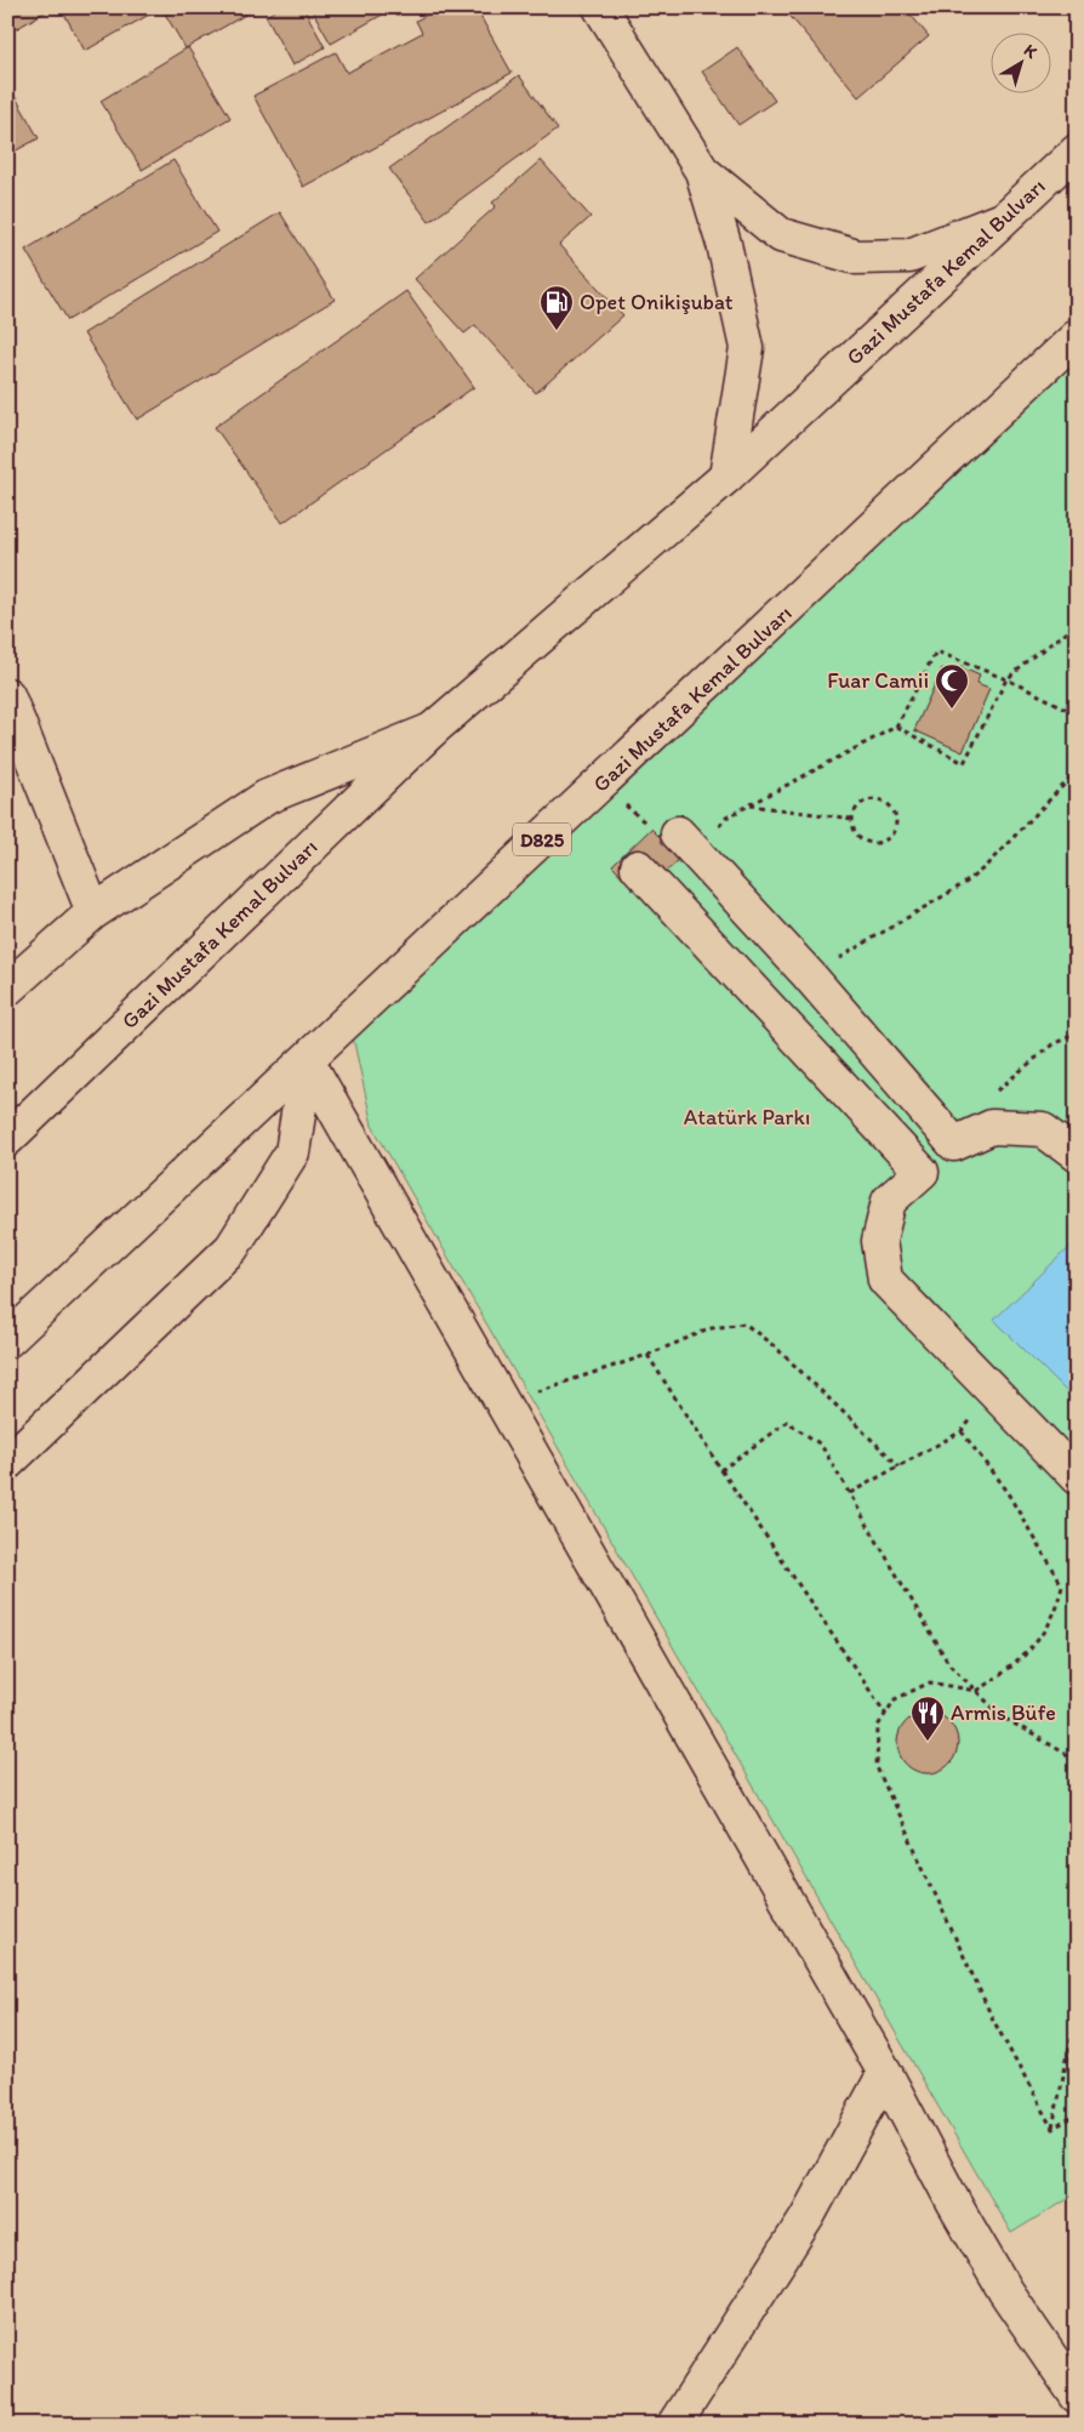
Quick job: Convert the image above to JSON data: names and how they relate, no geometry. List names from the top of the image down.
{
  "streets": {
    "main road": ["Gazi Mustafa Kemal Bulvarı", "D825"]
  },
  "parks": ["Atatürk Parkı"],
  "places": {
    "fuel station": ["Opet Onikişubat"],
    "mosque": ["Fuar Camii"],
    "restaurant": ["Armis Büfe"]
  },
  "north": "top right"
}
